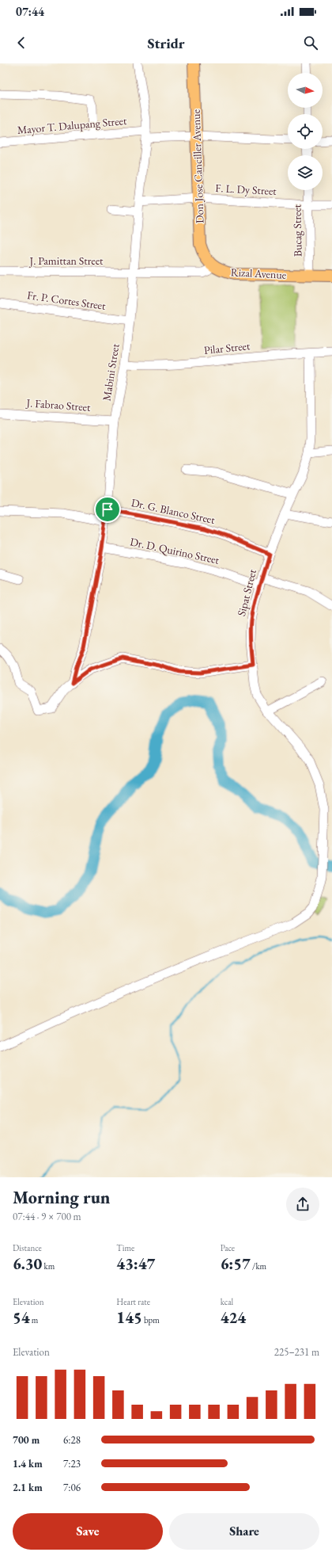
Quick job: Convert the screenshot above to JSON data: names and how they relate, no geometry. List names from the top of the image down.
{
  "streets": {
    "main road": ["Don Jose Canciller Avenue", "Rizal Avenue"],
    "street": [
      "Mayor T. Dalupang Street",
      "F. L. Dy Street",
      "Bucag Street",
      "J. Pamittan Street",
      "Fr. P. Cortes Street",
      "Pilar Street",
      "Mabini Street",
      "J. Fabrao Street",
      "Dr. G. Blanco Street",
      "Dr. D. Quirino Street",
      "Sipat Street"
    ]
  },
  "crossings": [
    ["Mayor T. Dalupang Street", "Don Jose Canciller Avenue"],
    ["Mayor T. Dalupang Street", "Mabini Street"],
    ["Don Jose Canciller Avenue", "F. L. Dy Street"],
    ["Don Jose Canciller Avenue", "Rizal Avenue"],
    ["F. L. Dy Street", "Bucag Street"],
    ["F. L. Dy Street", "Mabini Street"],
    ["Bucag Street", "Rizal Avenue"],
    ["J. Pamittan Street", "Mabini Street"],
    ["Fr. P. Cortes Street", "Mabini Street"],
    ["Pilar Street", "Mabini Street"],
    ["Pilar Street", "Sipat Street"],
    ["Mabini Street", "J. Fabrao Street"],
    ["Mabini Street", "Dr. G. Blanco Street"],
    ["Mabini Street", "Dr. D. Quirino Street"],
    ["Dr. G. Blanco Street", "Sipat Street"],
    ["Dr. D. Quirino Street", "Sipat Street"]
  ],
  "north": "right",
  "page": {
    "status": "07:44",
    "header": "Stridr",
    "heading": ["Morning run", "07:44 · 9 × 700 m"],
    "stats": [
      ["Distance", "6.30 km"],
      ["Time", "43:47"],
      ["Pace", "6:57 /km"],
      ["Elevation", "54 m"],
      ["Heart rate", "145 bpm"],
      ["kcal", "424"]
    ],
    "chart": ["Elevation", "225–231 m"],
    "list": [
      {
        "name": "700 m",
        "note": "6:28"
      },
      {
        "name": "1.4 km",
        "note": "7:23"
      },
      {
        "name": "2.1 km",
        "note": "7:06"
      }
    ],
    "buttons": ["Save", "Share"]
  }
}
